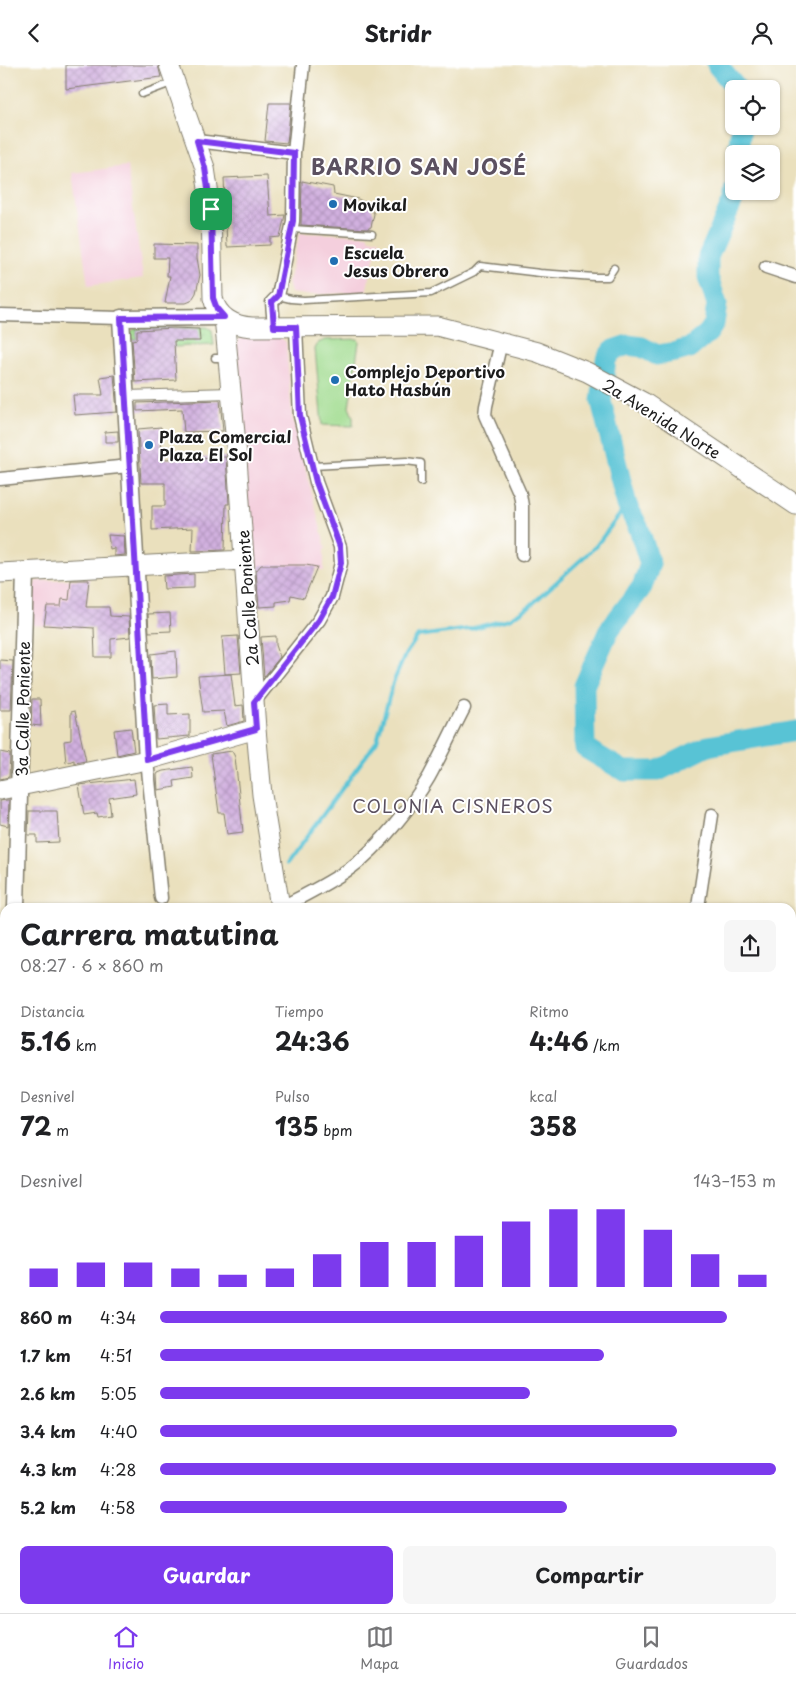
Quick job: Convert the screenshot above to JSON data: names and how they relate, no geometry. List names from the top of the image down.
{
  "streets": {
    "main road": ["2a Avenida Norte", "2a Calle Poniente"],
    "street": ["3a Calle Poniente"]
  },
  "crossings": [
    ["2a Avenida Norte", "2a Calle Poniente"]
  ],
  "districts": ["BARRIO SAN JOSÉ", "COLONIA CISNEROS"],
  "places": [
    "Movikal",
    "Escuela Jesus Obrero",
    "Complejo Deportivo Hato Hasbún",
    "Plaza Comercial Plaza El Sol"
  ],
  "page": {
    "header": "Stridr",
    "heading": ["Carrera matutina", "08:27 · 6 × 860 m"],
    "stats": [
      ["Distancia", "5.16 km"],
      ["Tiempo", "24:36"],
      ["Ritmo", "4:46 /km"],
      ["Desnivel", "72 m"],
      ["Pulso", "135 bpm"],
      ["kcal", "358"]
    ],
    "chart": ["Desnivel", "143–153 m"],
    "list": [
      {
        "name": "860 m",
        "note": "4:34"
      },
      {
        "name": "1.7 km",
        "note": "4:51"
      },
      {
        "name": "2.6 km",
        "note": "5:05"
      },
      {
        "name": "3.4 km",
        "note": "4:40"
      },
      {
        "name": "4.3 km",
        "note": "4:28"
      },
      {
        "name": "5.2 km",
        "note": "4:58"
      }
    ],
    "buttons": ["Guardar", "Compartir"],
    "tabs": ["Inicio", "Mapa", "Guardados"]
  }
}
